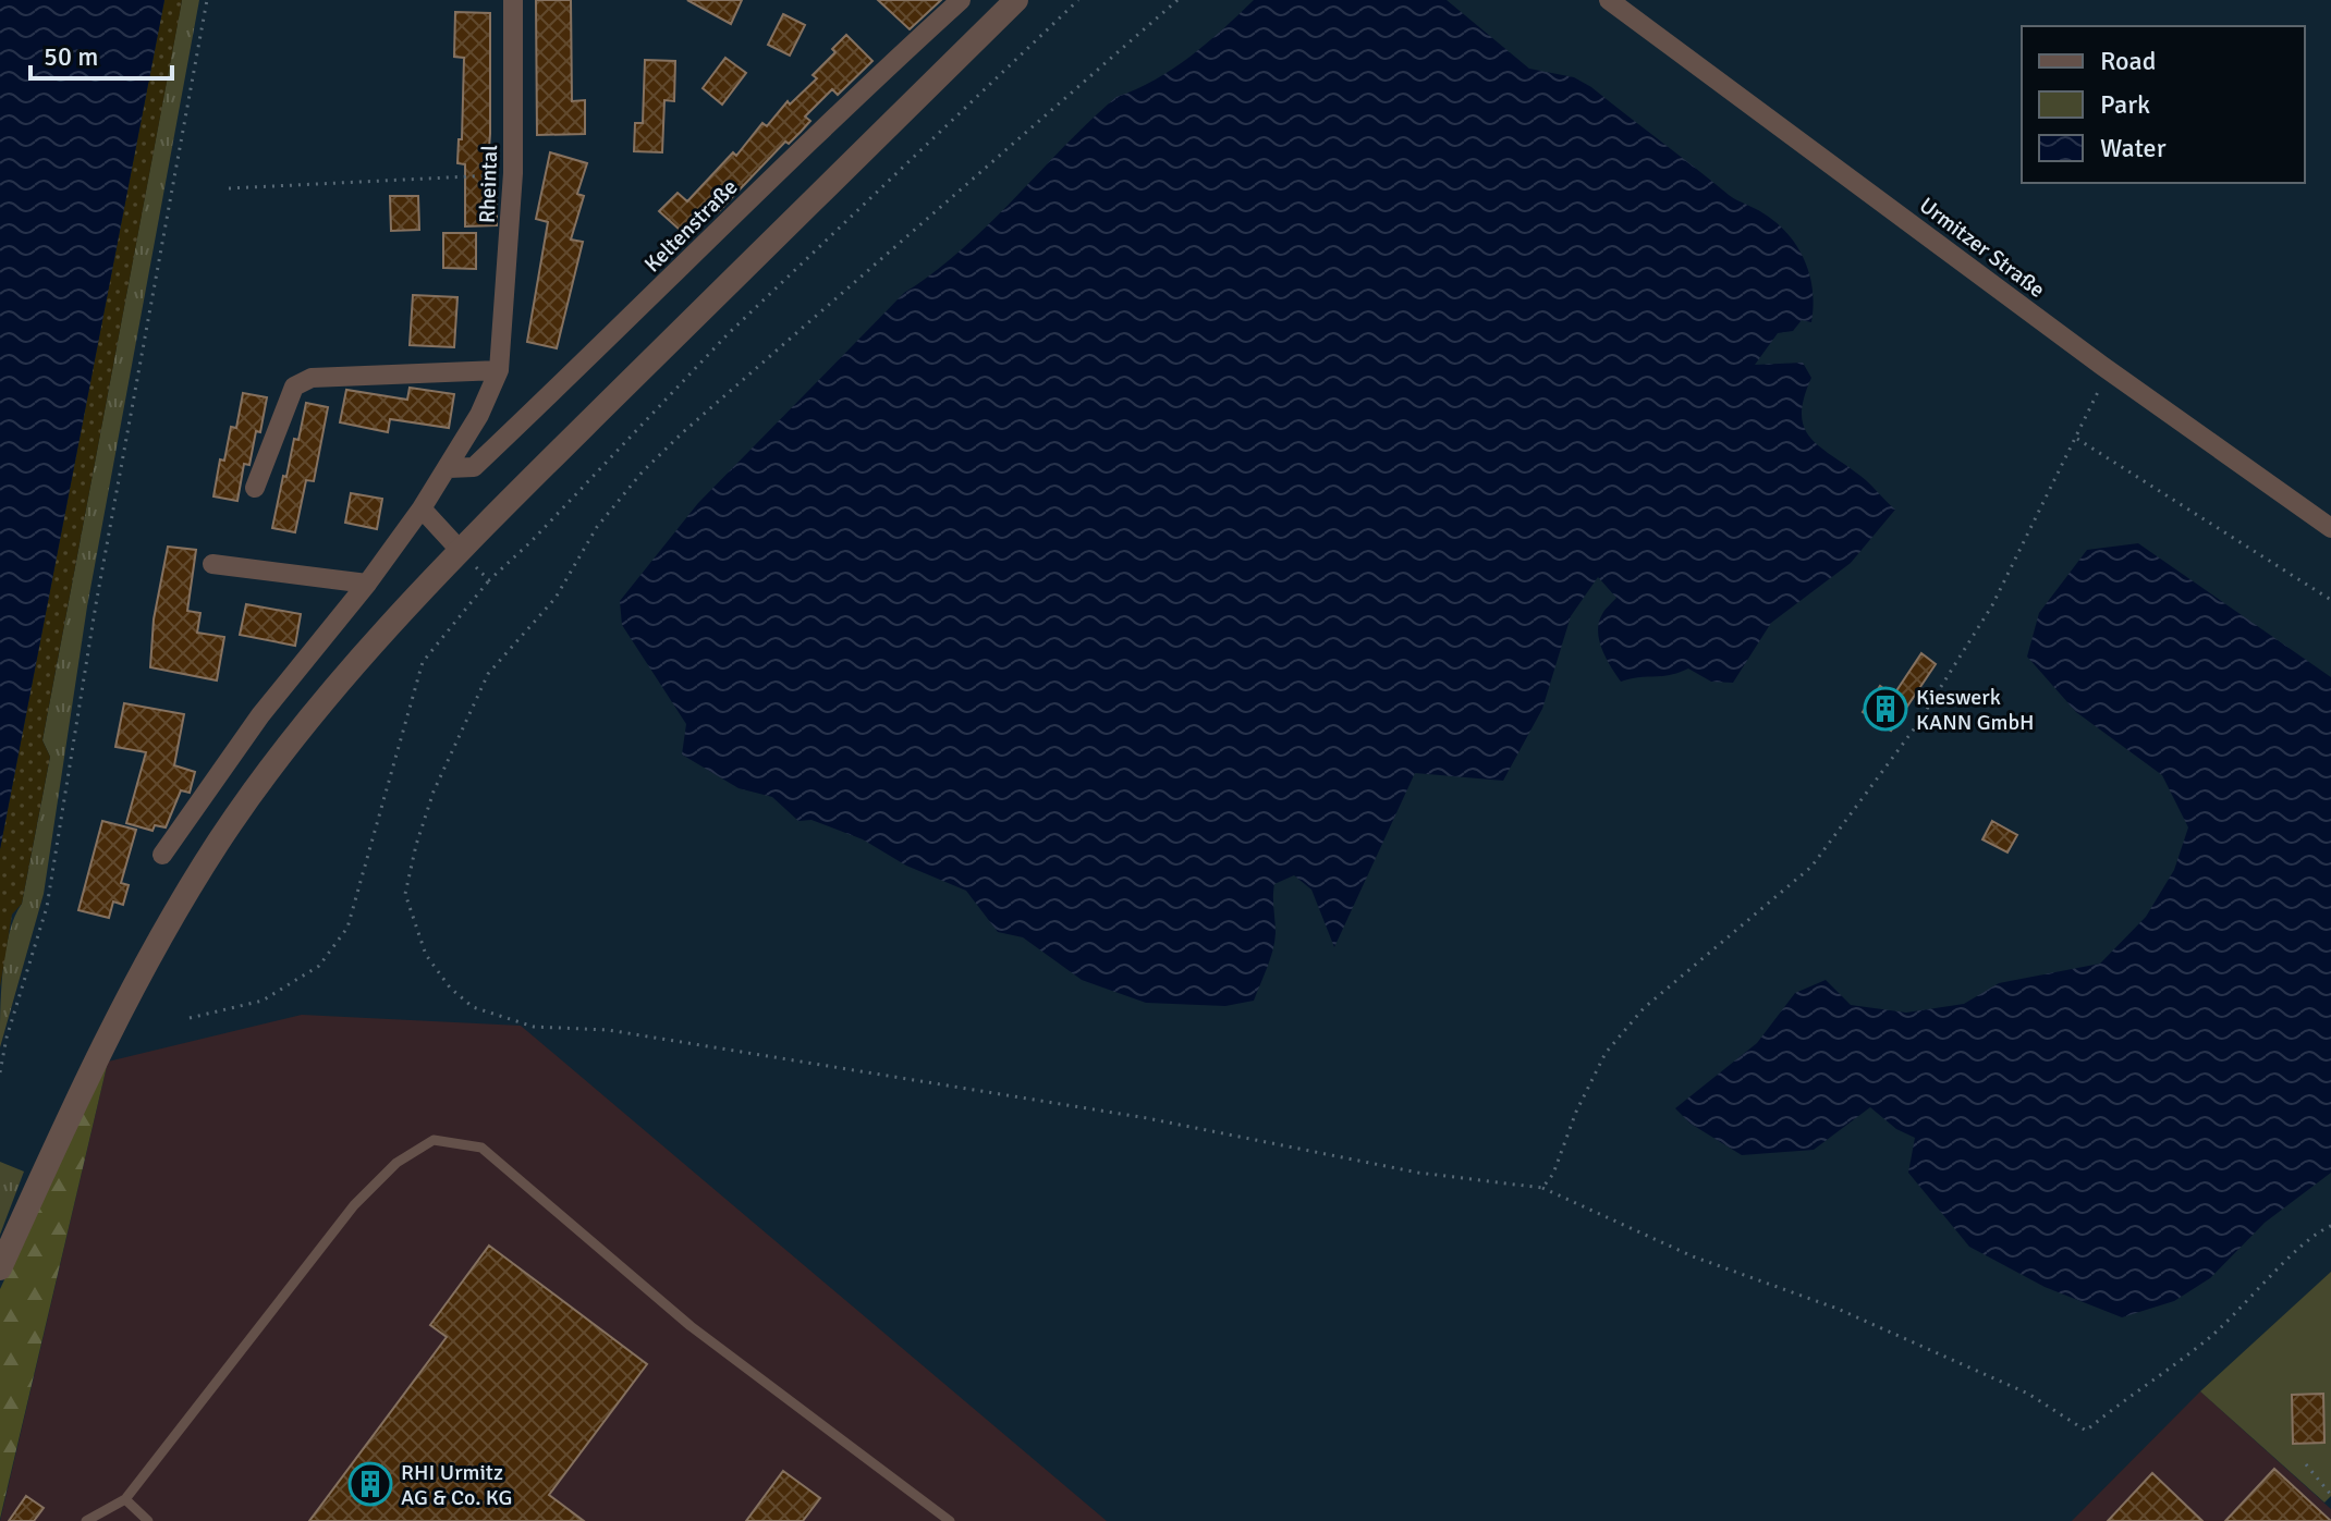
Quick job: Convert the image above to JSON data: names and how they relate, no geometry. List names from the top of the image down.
{
  "streets": {
    "street": ["Rheintal", "Keltenstraße", "Urmitzer Straße"]
  },
  "crossings": [
    ["Rheintal", "Keltenstraße"]
  ],
  "places": {
    "building": ["Kieswerk KANN GmbH", "RHI Urmitz AG & Co. KG"]
  },
  "legend": ["Road", "Park", "Water"],
  "scale_bar": "50 m"
}
